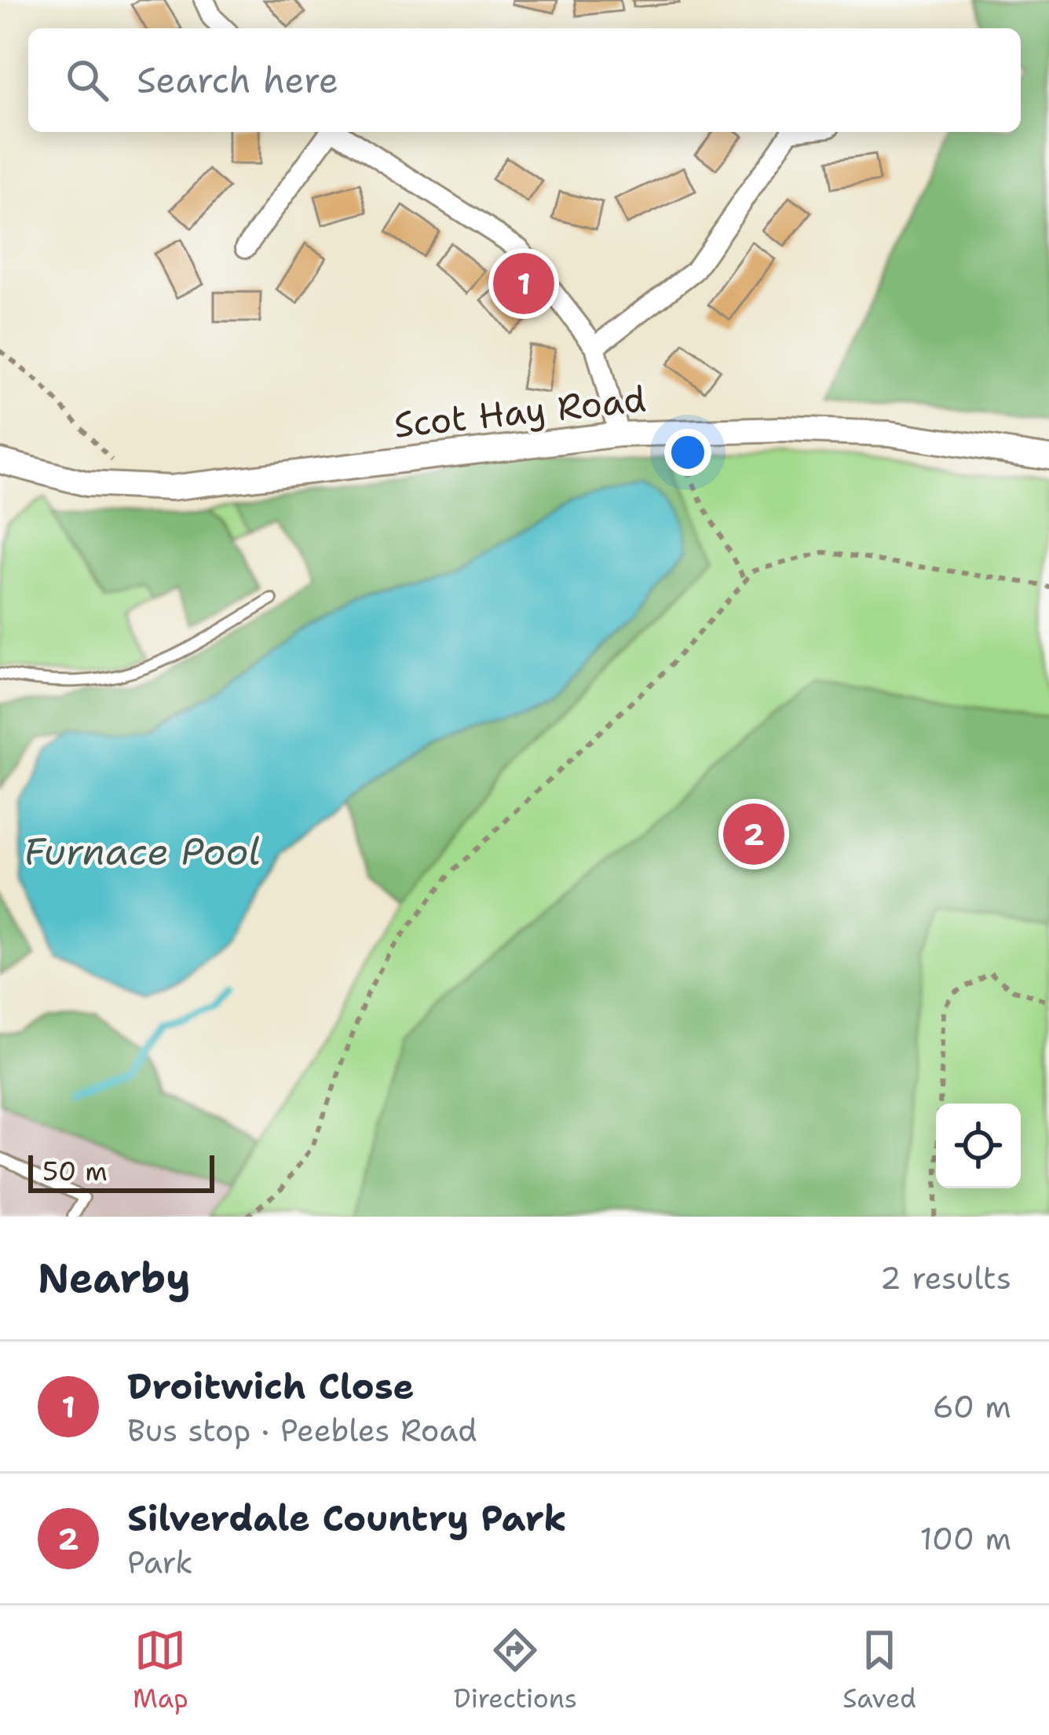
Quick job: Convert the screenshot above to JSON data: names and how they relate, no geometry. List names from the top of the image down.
{
  "streets": {
    "street": ["Scot Hay Road"]
  },
  "water": ["Furnace Pool"],
  "scale_bar": "50 m",
  "page": {
    "search": "Search here",
    "pins": ["1", "2"],
    "scale": "50 m",
    "heading": ["Nearby", "2 results"],
    "list": [
      {
        "mark": "1",
        "name": "Droitwich Close",
        "note": "Bus stop · Peebles Road",
        "value": "60 m"
      },
      {
        "mark": "2",
        "name": "Silverdale Country Park",
        "note": "Park",
        "value": "100 m"
      }
    ],
    "nav": ["Map", "Directions", "Saved"]
  }
}
